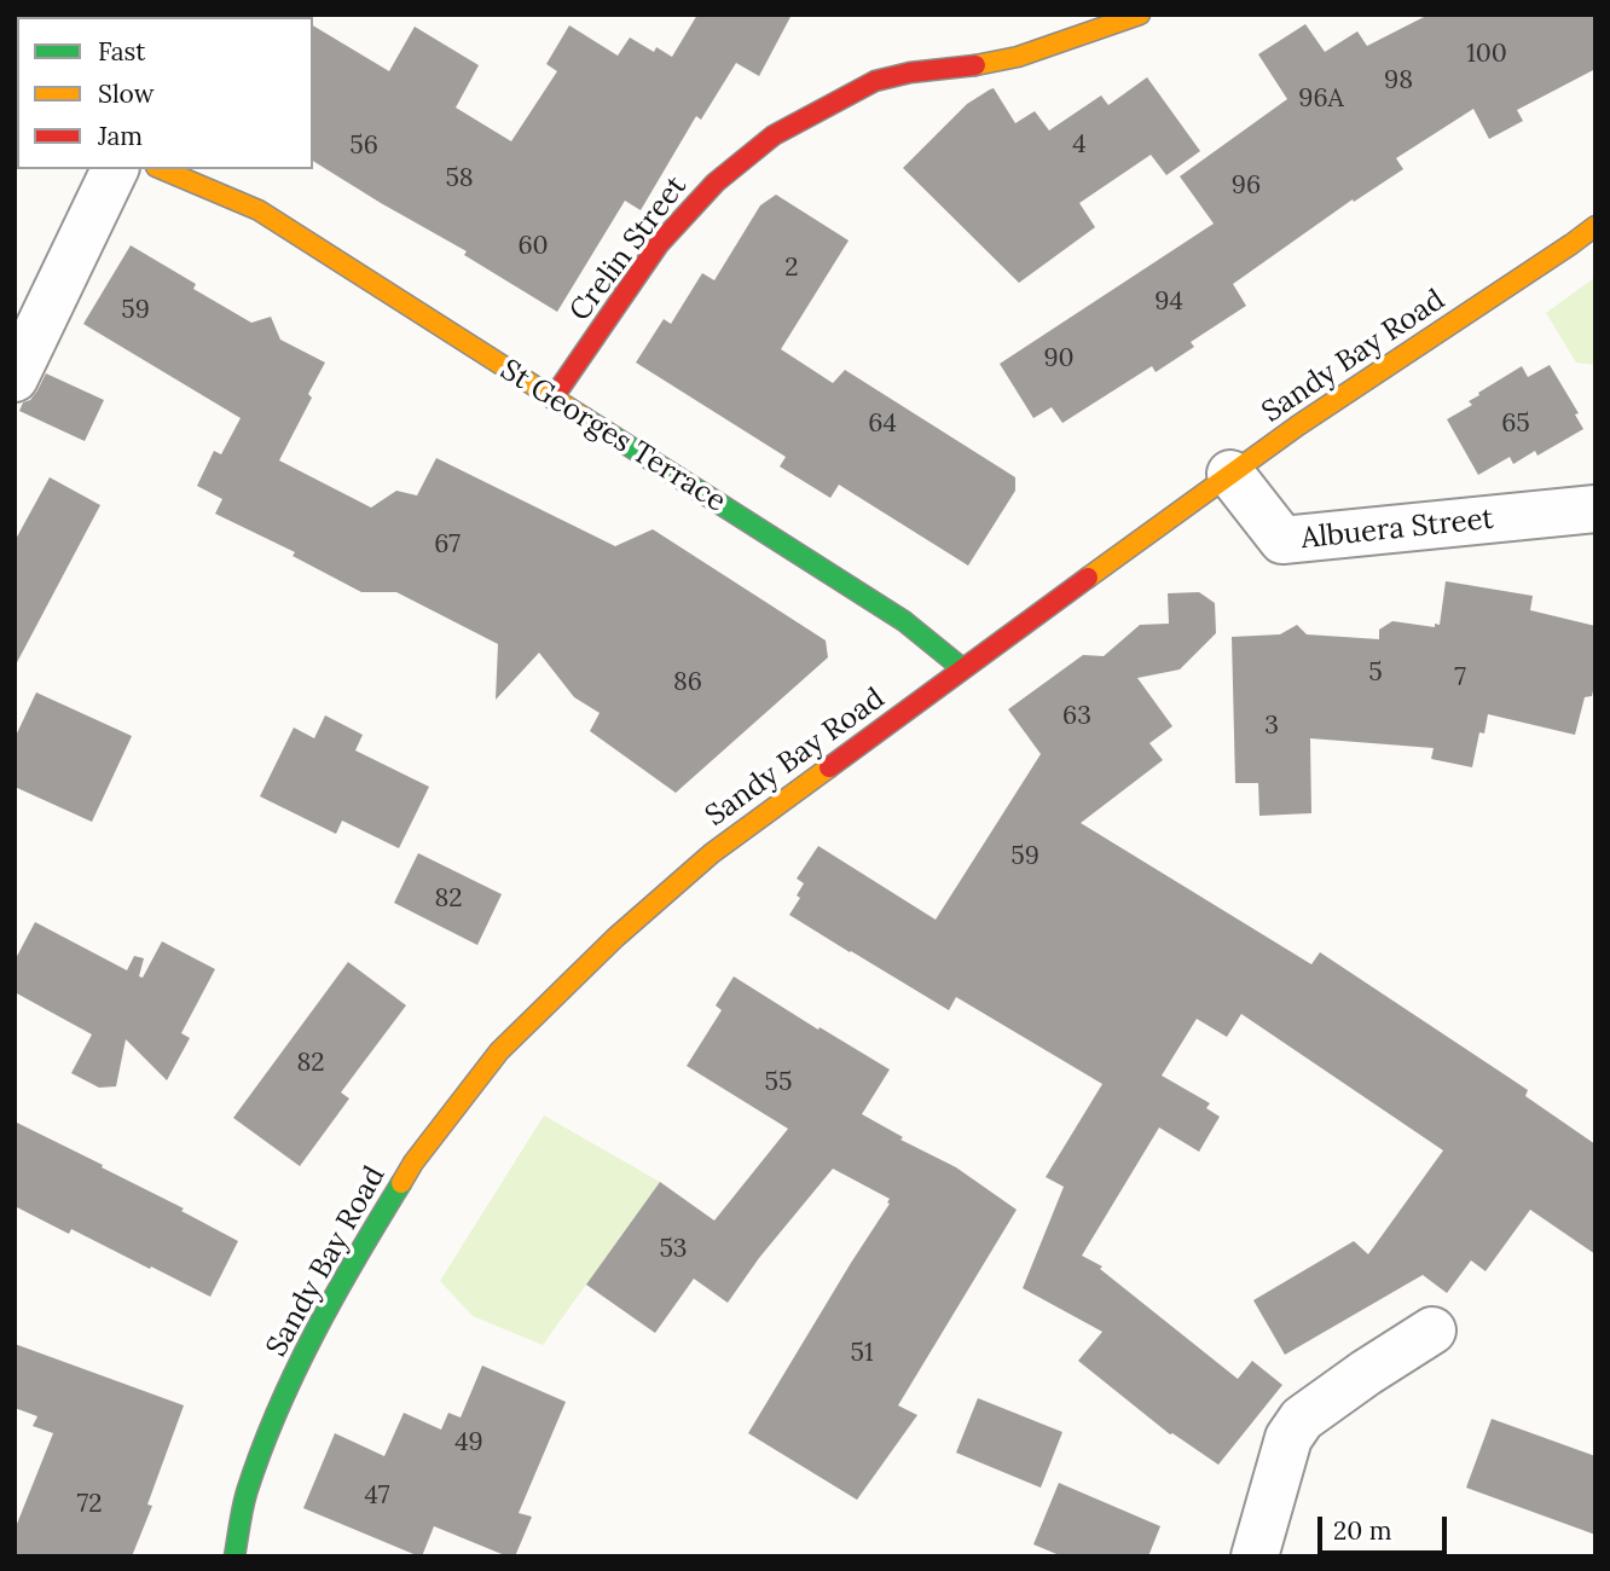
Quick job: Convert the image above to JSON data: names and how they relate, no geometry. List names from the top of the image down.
{
  "streets": {
    "main road": ["Crelin Street", "Sandy Bay Road", "St Georges Terrace"],
    "street": ["Albuera Street"]
  },
  "crossings": [
    ["Crelin Street", "St Georges Terrace"],
    ["Sandy Bay Road", "St Georges Terrace"],
    ["Sandy Bay Road", "Albuera Street"]
  ],
  "house_numbers": [
    "100",
    "98",
    "96A",
    "4",
    "56",
    "58",
    "96",
    "60",
    "2",
    "94",
    "59",
    "90",
    "64",
    "65",
    "67",
    "5",
    "7",
    "86",
    "63",
    "3",
    "59",
    "82",
    "82",
    "55",
    "53",
    "51",
    "49",
    "47",
    "72"
  ],
  "legend": ["Fast", "Slow", "Jam"],
  "scale_bar": "20 m"
}
